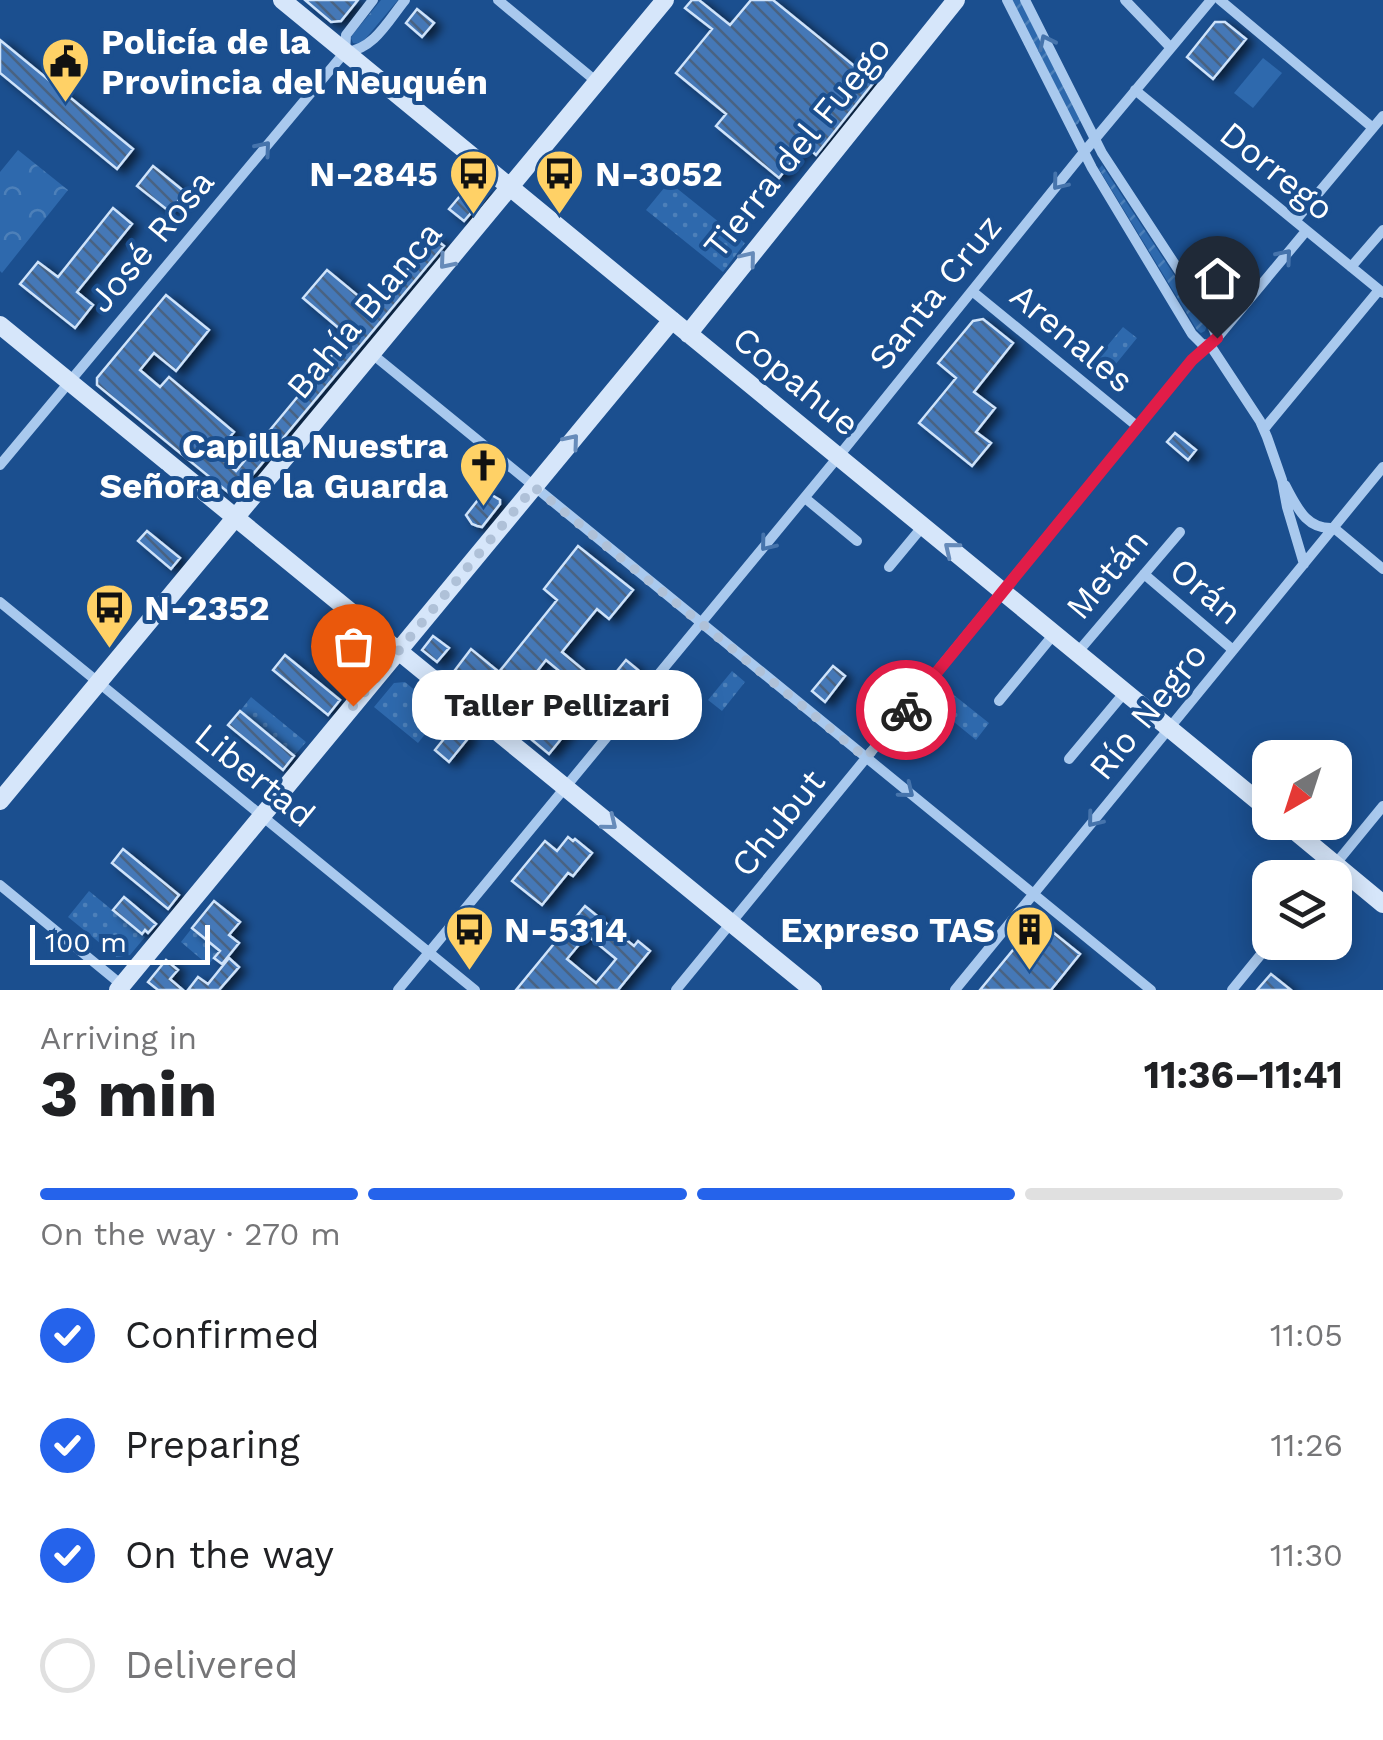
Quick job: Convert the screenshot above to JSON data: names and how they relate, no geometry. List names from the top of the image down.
{
  "streets": {
    "street": [
      "Tierra del Fuego",
      "Dorrego",
      "José Rosa",
      "Santa Cruz",
      "Bahía Blanca",
      "Arenales",
      "Copahue",
      "Metán",
      "Orán",
      "Río Negro",
      "Libertad",
      "Chubut"
    ]
  },
  "crossings": [
    ["Tierra del Fuego", "Copahue"],
    ["Dorrego", "Santa Cruz"],
    ["Dorrego", "Chubut"],
    ["José Rosa", "Copahue"],
    ["Santa Cruz", "Arenales"],
    ["Santa Cruz", "Copahue"],
    ["Santa Cruz", "Libertad"],
    ["Bahía Blanca", "Copahue"],
    ["Bahía Blanca", "Libertad"],
    ["Arenales", "Chubut"],
    ["Copahue", "Metán"],
    ["Copahue", "Río Negro"],
    ["Copahue", "Chubut"],
    ["Metán", "Orán"],
    ["Orán", "Río Negro"]
  ],
  "one_way": ["Tierra del Fuego", "José Rosa"],
  "places": {
    "public building": ["Policía de la Provincia del Neuquén"],
    "bus stop": [
      "N-2845",
      "N-3052",
      "N-2352",
      "N-5314"
    ],
    "church": ["Capilla Nuestra Señora de la Guarda"],
    "other": ["Taller Pellizari"],
    "building": ["Expreso TAS"]
  },
  "scale_bar": "100 m",
  "north": "bottom left",
  "page": {
    "bubble": "Taller Pellizari",
    "scale": "100 m",
    "heading": ["3 min", "Arriving in", "11:36–11:41"],
    "bar": "On the way · 270 m",
    "list": [
      ["Confirmed", "11:05"],
      ["Preparing", "11:26"],
      ["On the way", "11:30"],
      "Delivered"
    ]
  }
}
